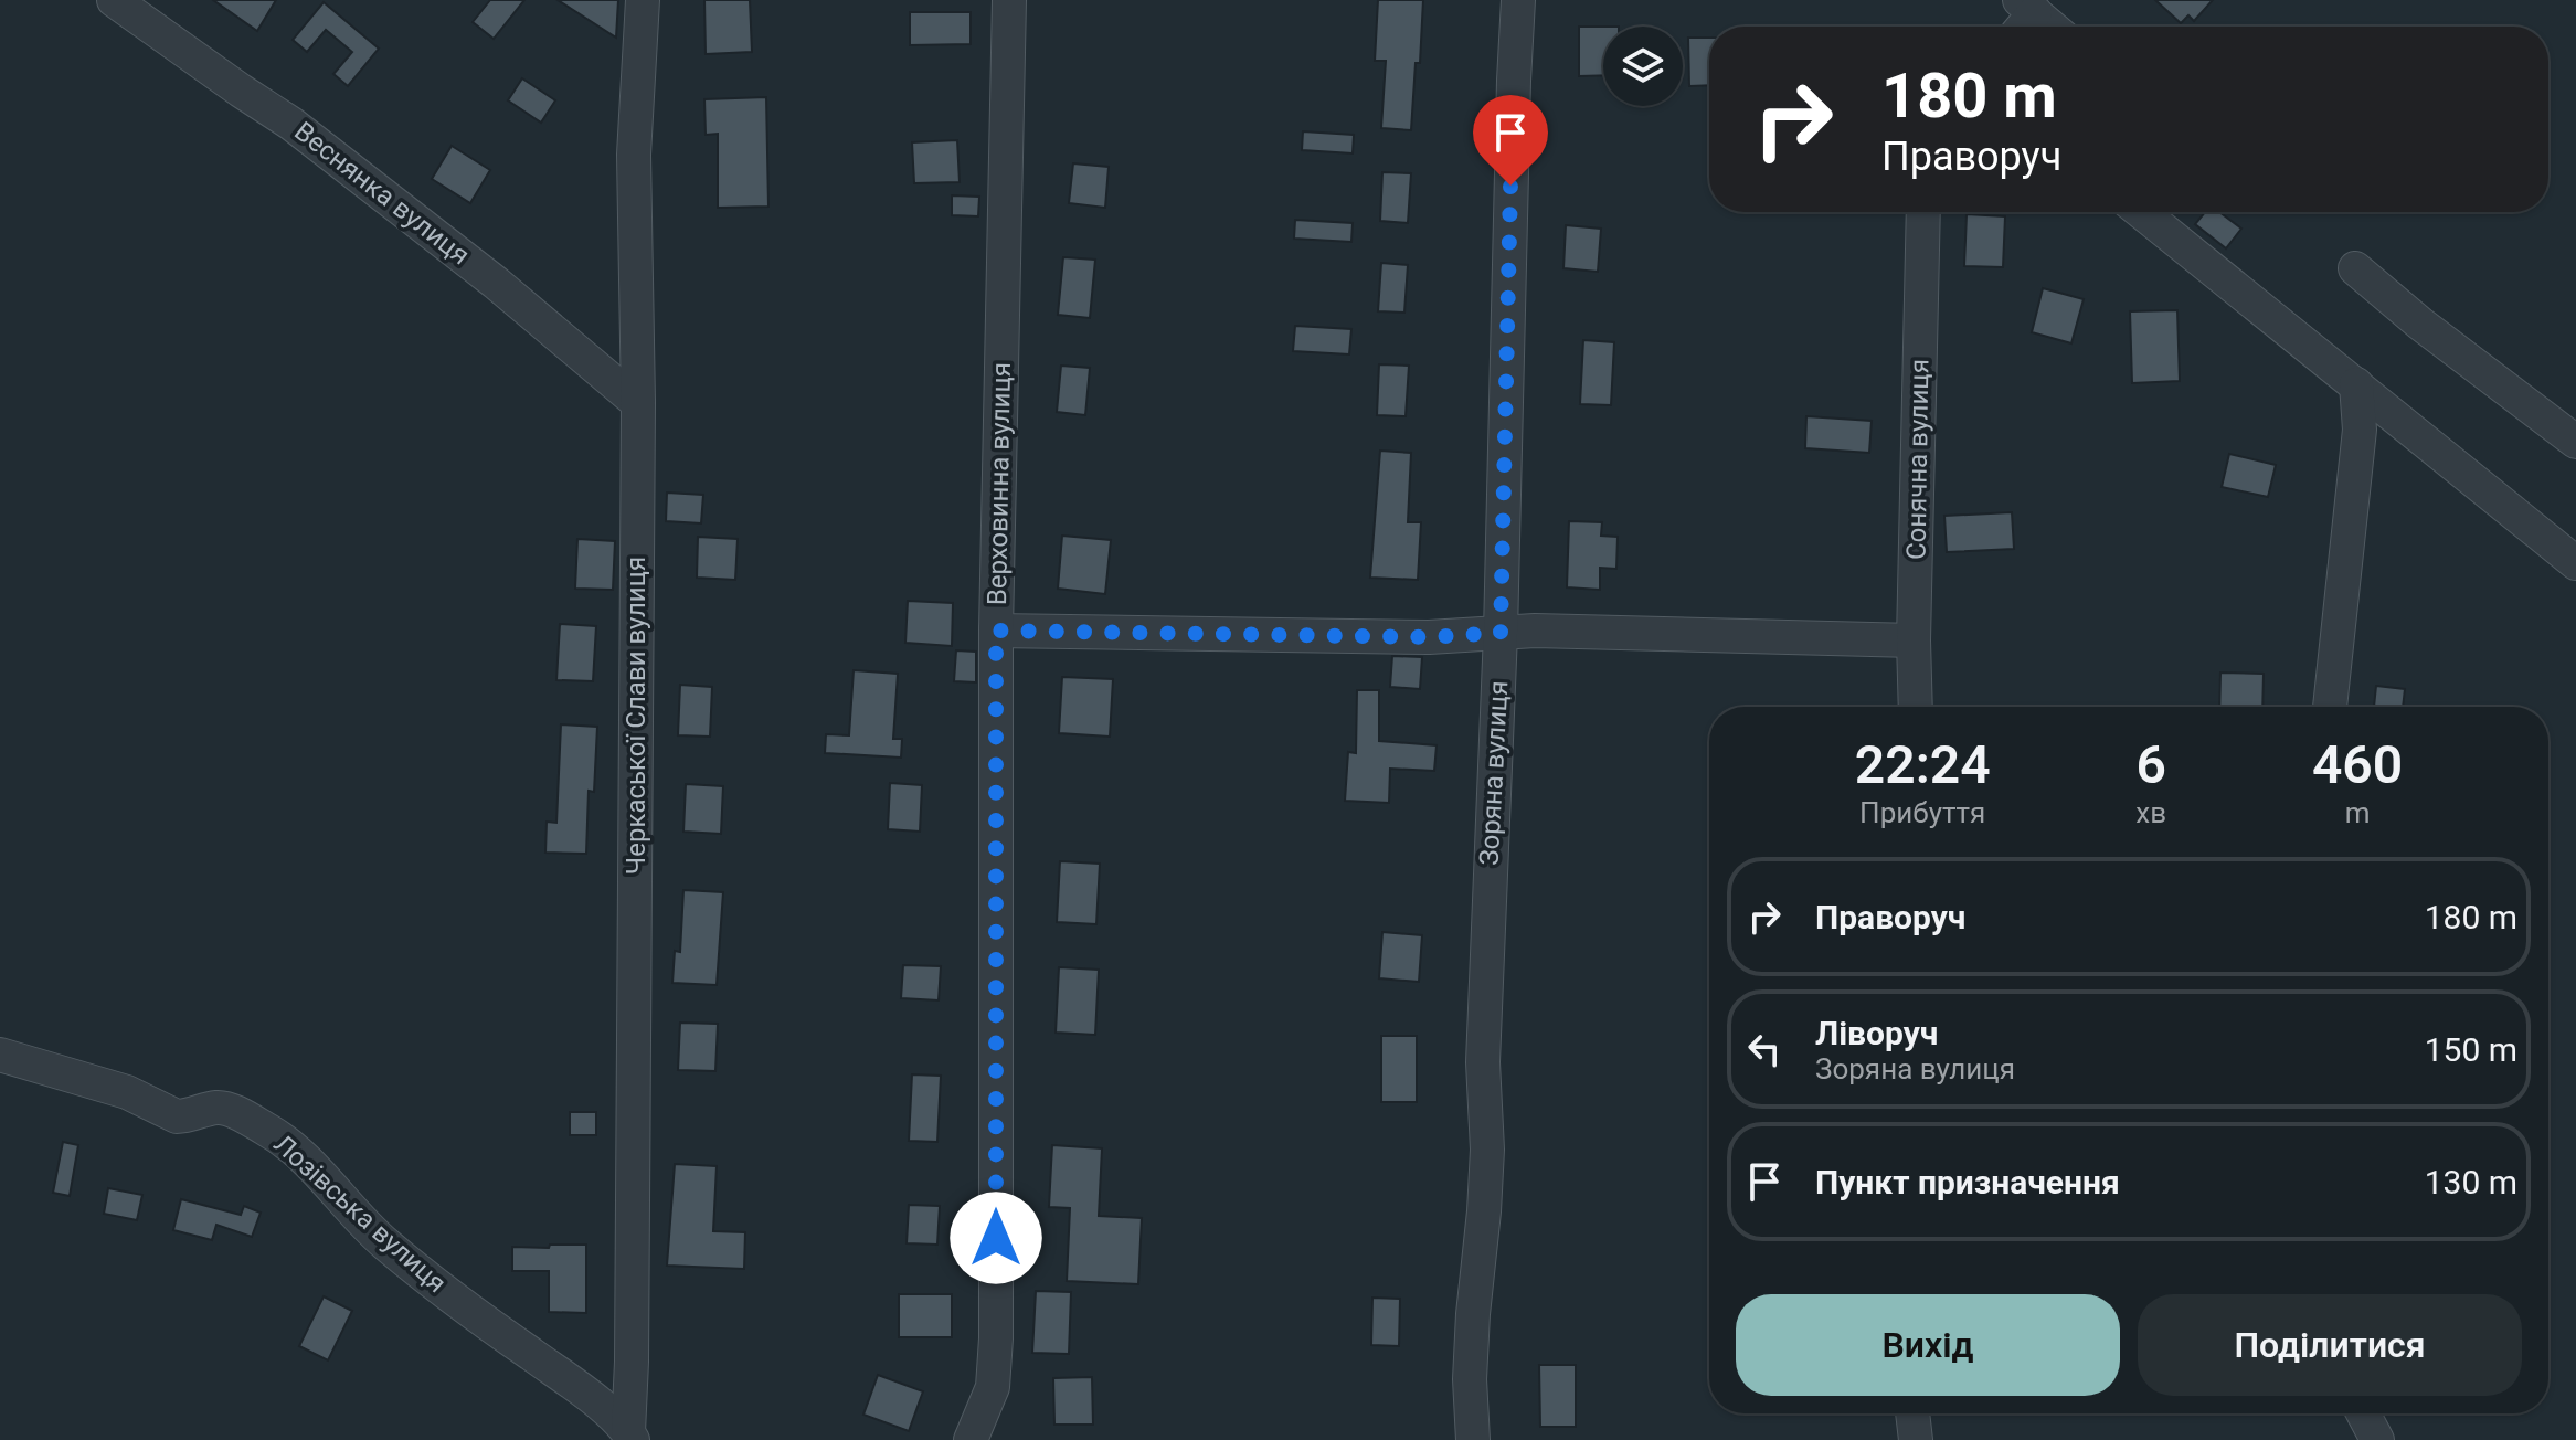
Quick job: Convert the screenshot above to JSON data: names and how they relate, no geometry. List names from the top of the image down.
{
  "streets": {
    "street": [
      "Веснянка вулиця",
      "Сонячна вулиця",
      "Верховинна вулиця",
      "Черкаської Слави вулиця",
      "Зоряна вулиця",
      "Лозівська вулиця"
    ]
  },
  "crossings": [
    ["Веснянка вулиця", "Черкаської Слави вулиця"],
    ["Черкаської Слави вулиця", "Лозівська вулиця"]
  ],
  "page": {
    "turn": ["180 m", "Праворуч"],
    "eta": [
      "22:24",
      "Прибуття",
      "6",
      "хв",
      "460",
      "m"
    ],
    "list": [
      {
        "name": "Праворуч",
        "value": "180 m"
      },
      {
        "name": "Ліворуч",
        "note": "Зоряна вулиця",
        "value": "150 m"
      },
      {
        "name": "Пункт призначення",
        "value": "130 m"
      }
    ],
    "buttons": ["Вихід", "Поділитися"]
  }
}
